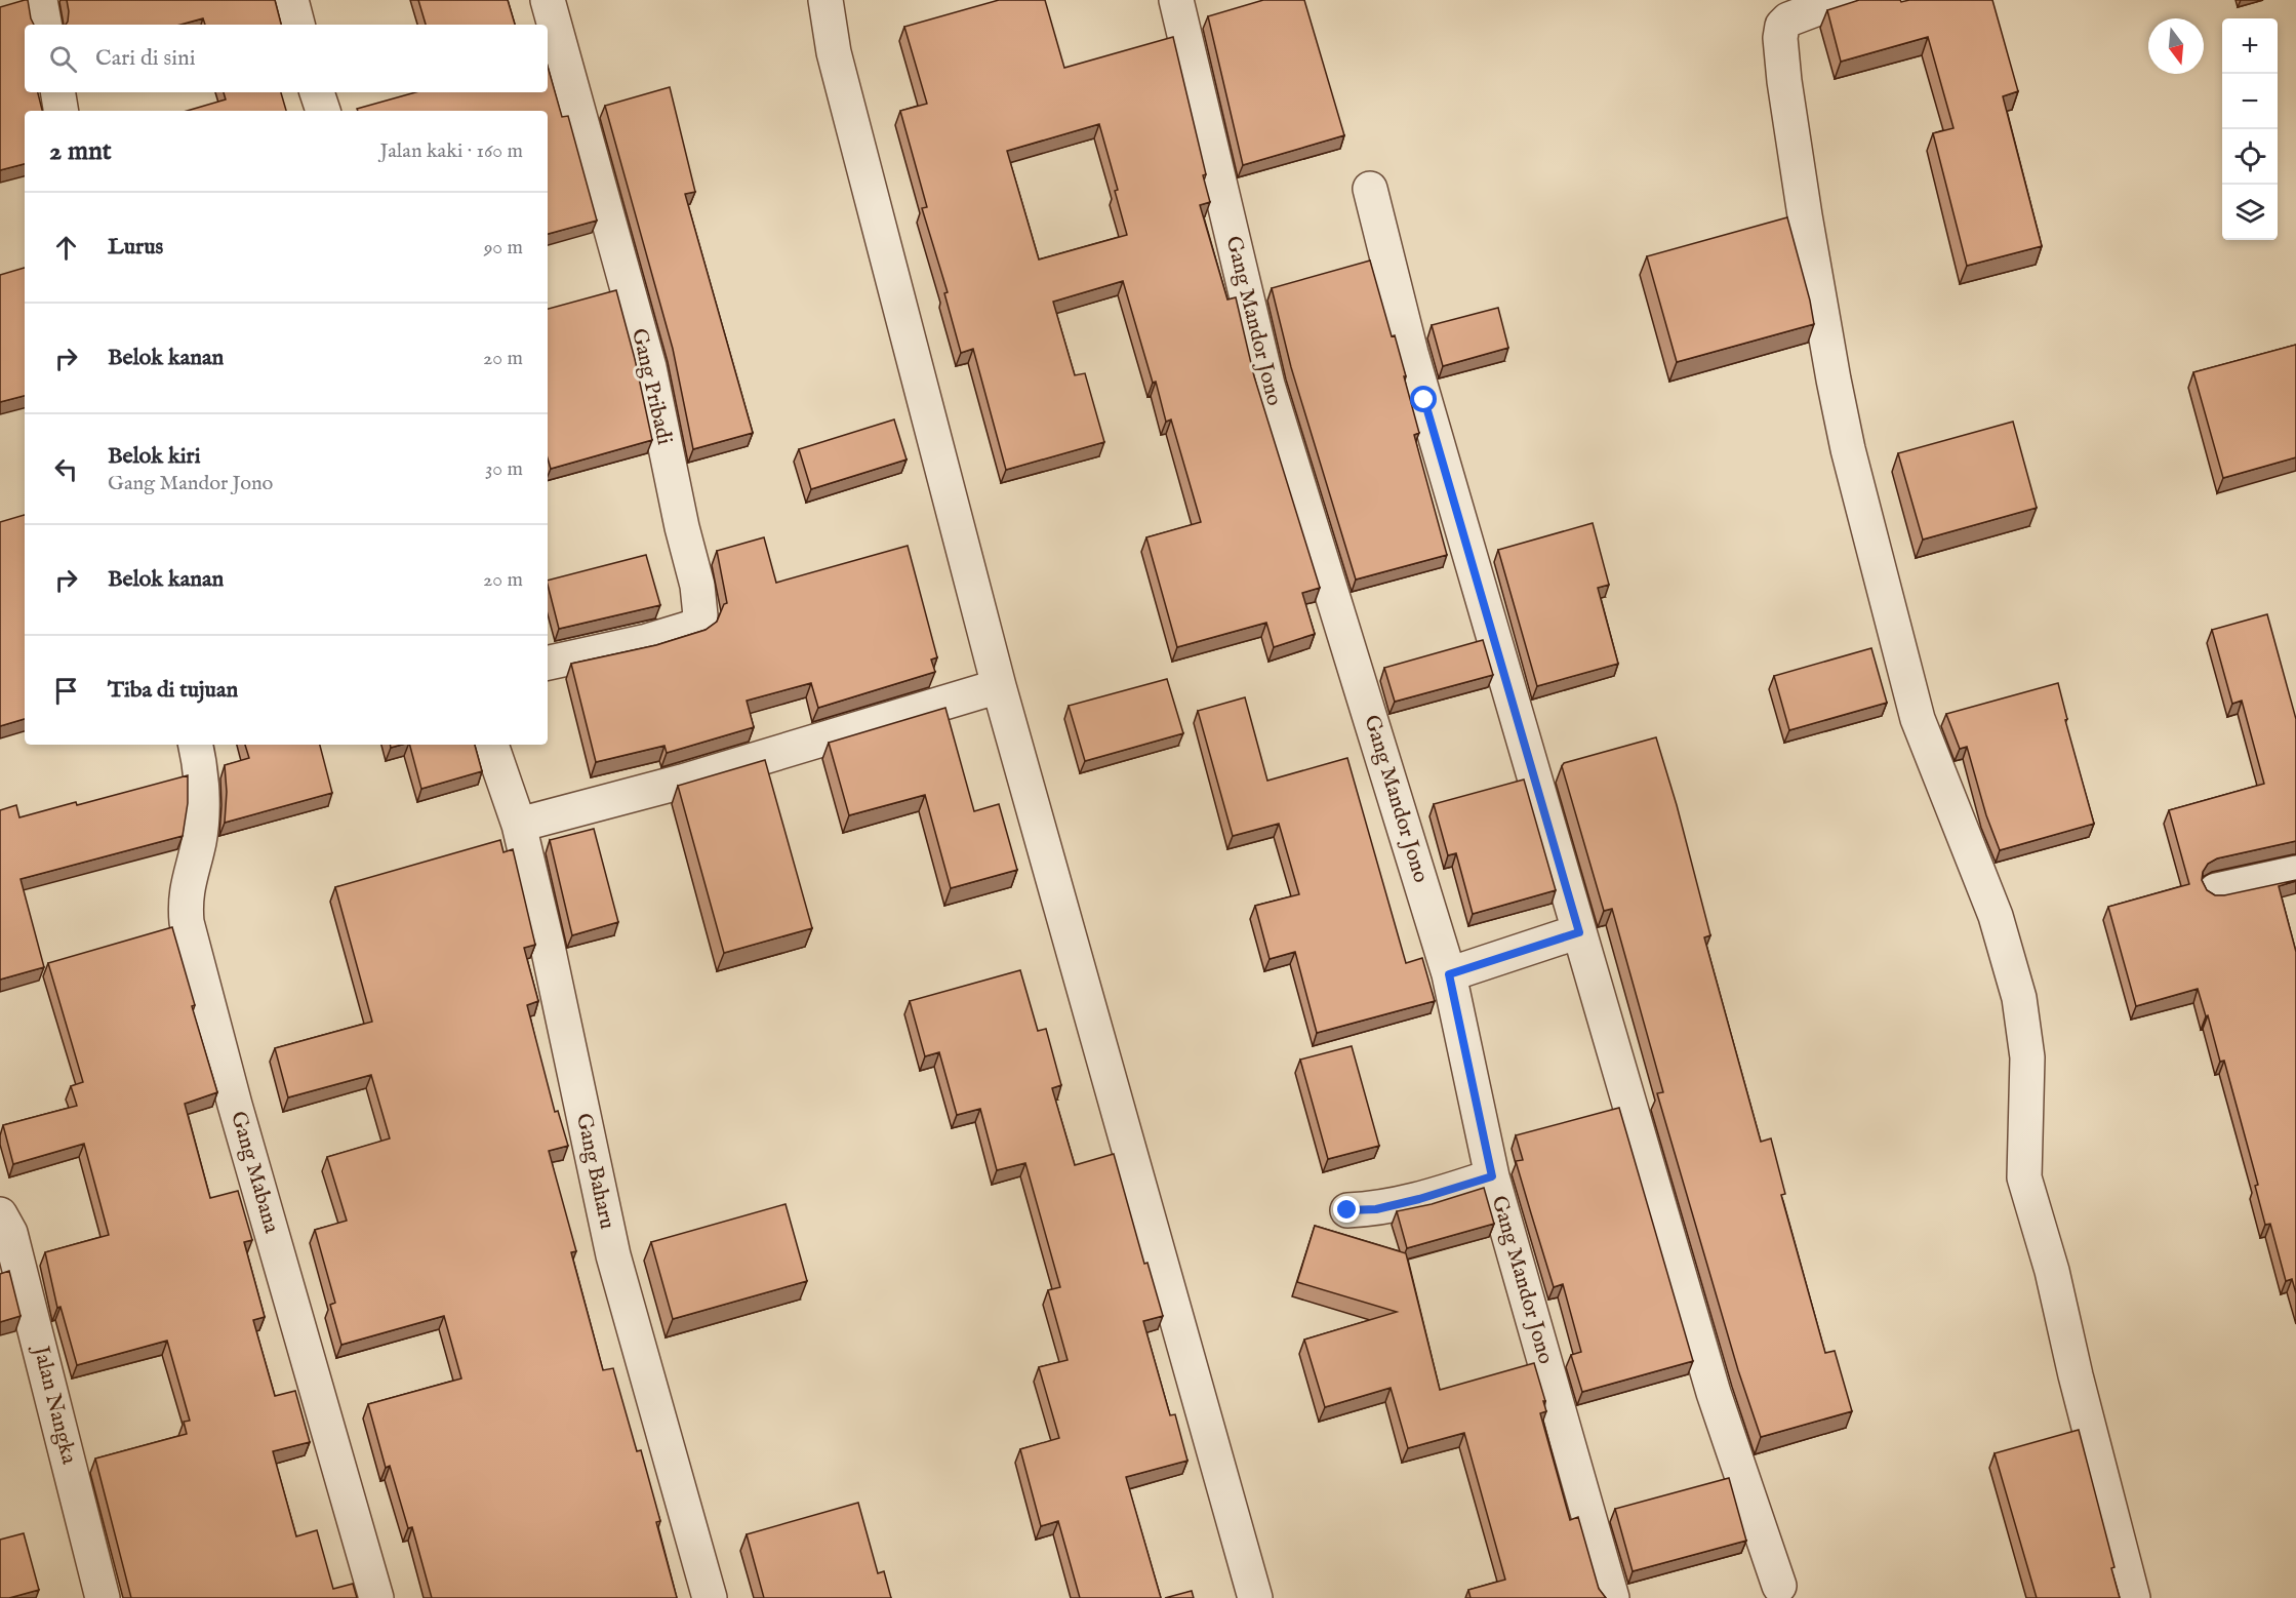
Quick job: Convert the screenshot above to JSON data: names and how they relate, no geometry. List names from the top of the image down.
{
  "streets": {
    "street": [
      "Gang Mandor Jono",
      "Gang Pribadi",
      "Gang Baharu",
      "Gang Mabana",
      "Jalan Nangka"
    ]
  },
  "north": "bottom",
  "page": {
    "map_buttons": ["+", "−"],
    "search": "Cari di sini",
    "heading": ["2 mnt", "Jalan kaki · 160 m"],
    "list": [
      ["Lurus", "90 m"],
      ["Belok kanan", "20 m"],
      ["Belok kiri", "Gang Mandor Jono", "30 m"],
      ["Belok kanan", "20 m"],
      "Tiba di tujuan"
    ]
  }
}
